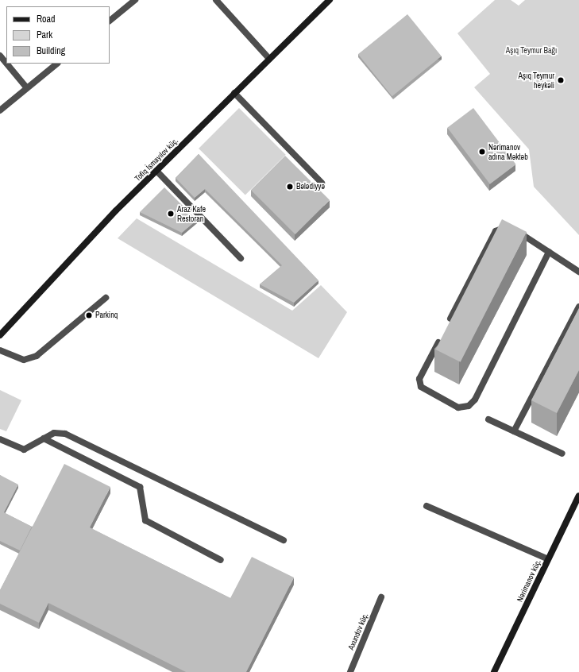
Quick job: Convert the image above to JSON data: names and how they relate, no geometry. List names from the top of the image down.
{
  "streets": {
    "street": ["Tofiq İsmayılov küç.", "Nərimanov küç.", "Axundov küç."]
  },
  "parks": ["Aşıq Teymur Bağı"],
  "places": [
    "Aşıq Teymur heykəli",
    "Nərimanov adına Məktəb",
    "Bələdiyyə",
    "Araz Kafe Restoran",
    "Parkinq"
  ],
  "legend": ["Road", "Park", "Building"]
}
